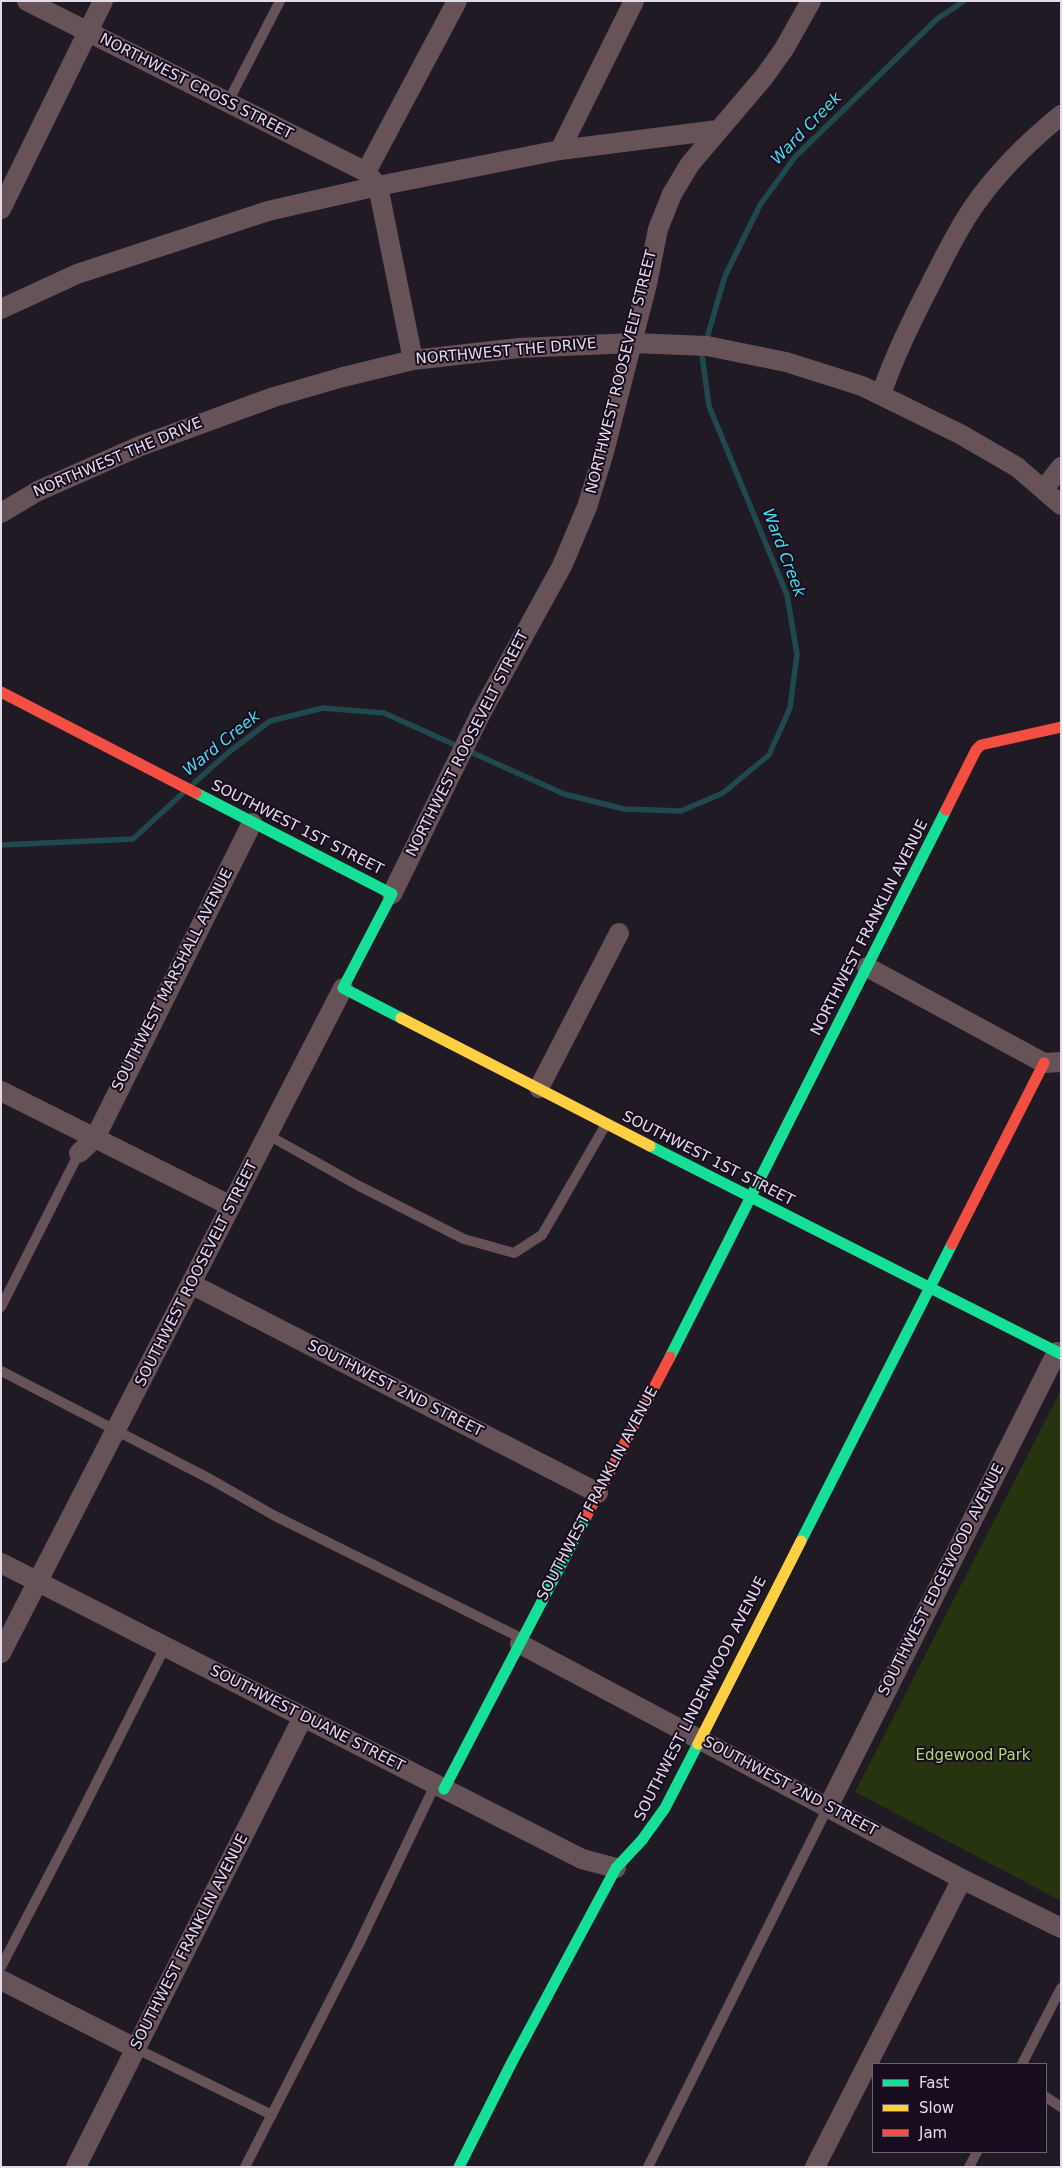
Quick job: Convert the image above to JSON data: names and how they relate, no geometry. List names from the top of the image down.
{
  "streets": {
    "street": [
      "NORTHWEST CROSS STREET",
      "NORTHWEST THE DRIVE",
      "NORTHWEST ROOSEVELT STREET",
      "SOUTHWEST 1ST STREET",
      "NORTHWEST FRANKLIN AVENUE",
      "SOUTHWEST MARSHALL AVENUE",
      "SOUTHWEST ROOSEVELT STREET",
      "SOUTHWEST 2ND STREET",
      "SOUTHWEST FRANKLIN AVENUE",
      "SOUTHWEST EDGEWOOD AVENUE",
      "SOUTHWEST LINDENWOOD AVENUE",
      "SOUTHWEST DUANE STREET"
    ]
  },
  "crossings": [
    ["NORTHWEST THE DRIVE", "NORTHWEST ROOSEVELT STREET"],
    ["NORTHWEST ROOSEVELT STREET", "SOUTHWEST 1ST STREET"],
    ["NORTHWEST ROOSEVELT STREET", "SOUTHWEST ROOSEVELT STREET"],
    ["SOUTHWEST 1ST STREET", "NORTHWEST FRANKLIN AVENUE"],
    ["SOUTHWEST 1ST STREET", "SOUTHWEST MARSHALL AVENUE"],
    ["SOUTHWEST 1ST STREET", "SOUTHWEST ROOSEVELT STREET"],
    ["SOUTHWEST 1ST STREET", "SOUTHWEST FRANKLIN AVENUE"],
    ["SOUTHWEST 1ST STREET", "SOUTHWEST EDGEWOOD AVENUE"],
    ["SOUTHWEST 1ST STREET", "SOUTHWEST LINDENWOOD AVENUE"],
    ["NORTHWEST FRANKLIN AVENUE", "SOUTHWEST FRANKLIN AVENUE"],
    ["SOUTHWEST ROOSEVELT STREET", "SOUTHWEST 2ND STREET"],
    ["SOUTHWEST ROOSEVELT STREET", "SOUTHWEST DUANE STREET"],
    ["SOUTHWEST 2ND STREET", "SOUTHWEST FRANKLIN AVENUE"],
    ["SOUTHWEST 2ND STREET", "SOUTHWEST EDGEWOOD AVENUE"],
    ["SOUTHWEST 2ND STREET", "SOUTHWEST LINDENWOOD AVENUE"],
    ["SOUTHWEST FRANKLIN AVENUE", "SOUTHWEST DUANE STREET"],
    ["SOUTHWEST LINDENWOOD AVENUE", "SOUTHWEST DUANE STREET"]
  ],
  "water": ["Ward Creek"],
  "parks": ["Edgewood Park"],
  "legend": ["Fast", "Slow", "Jam"]
}
